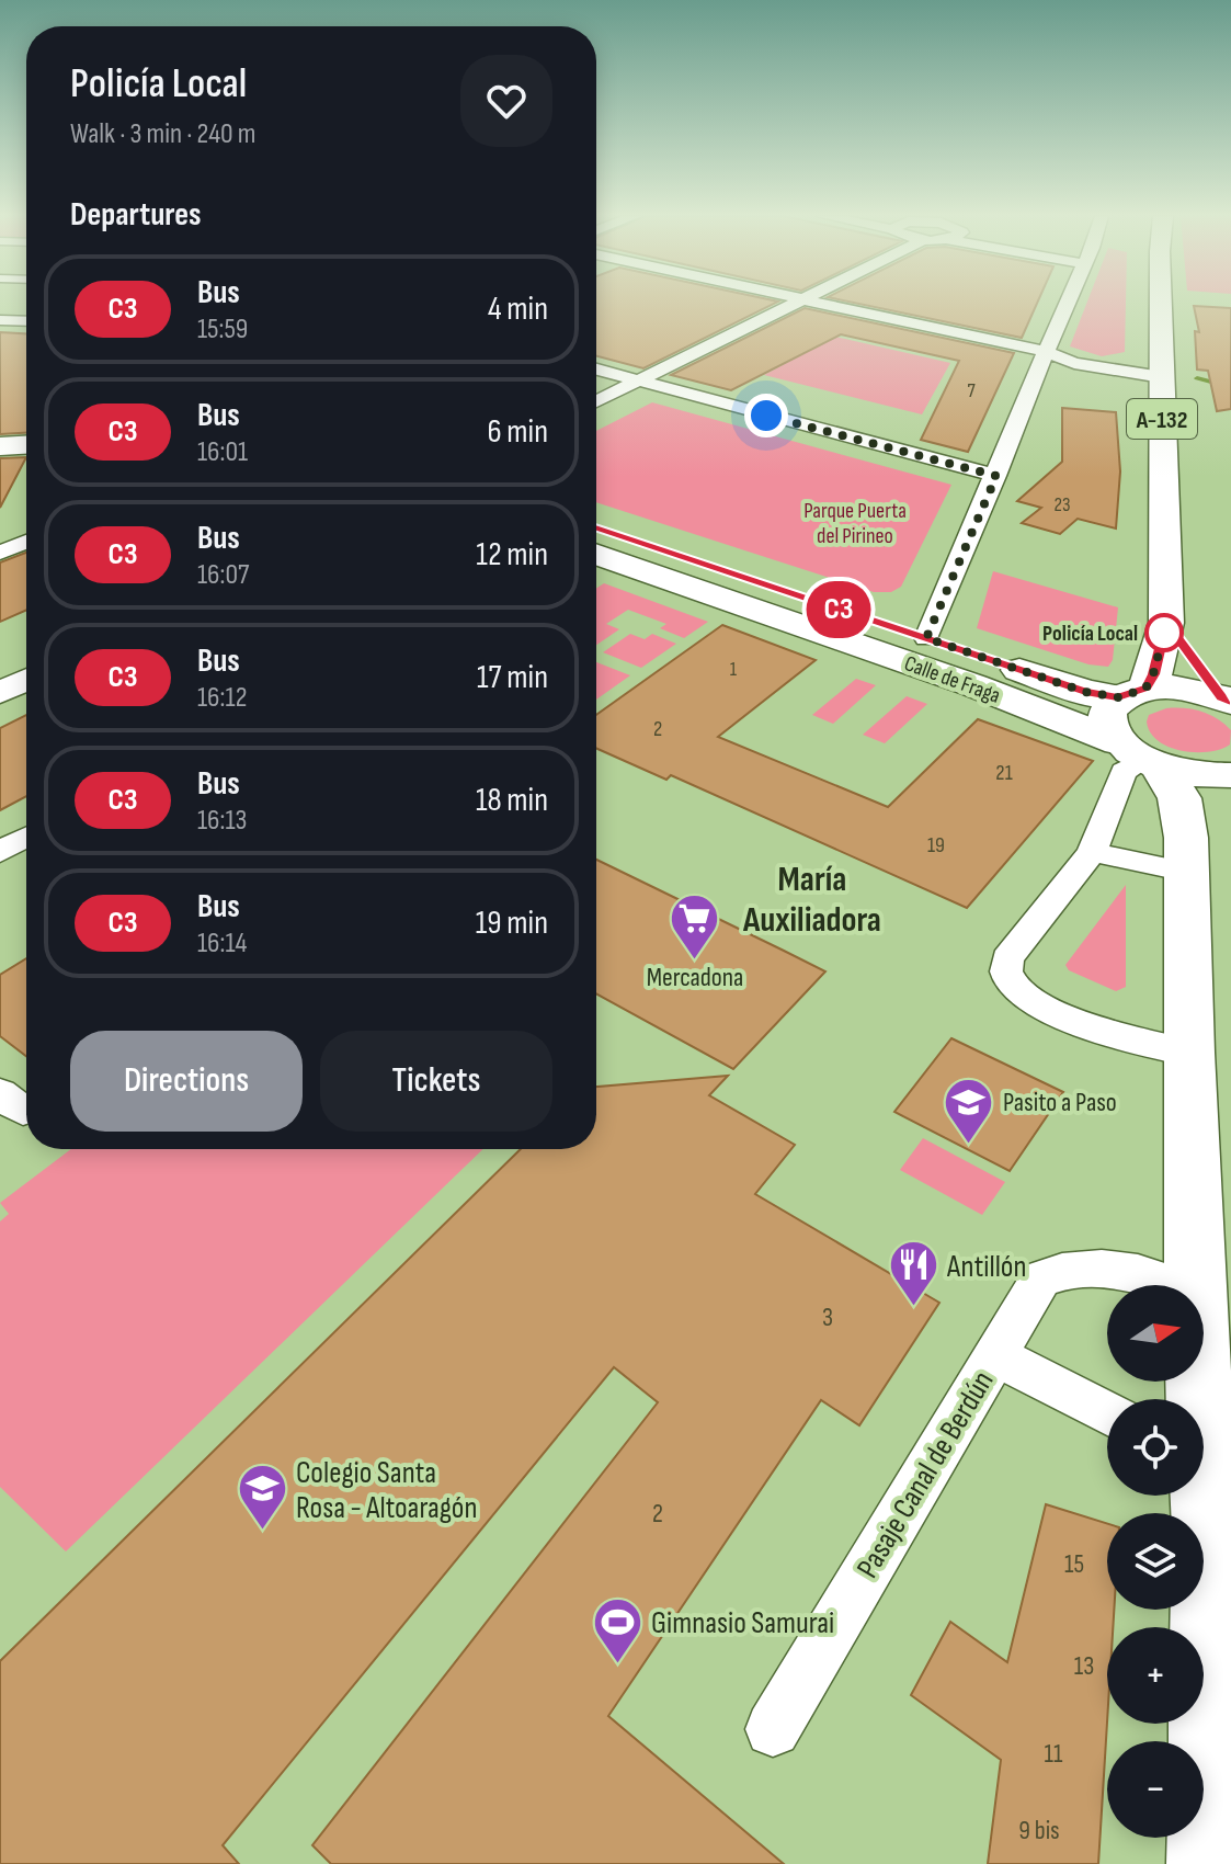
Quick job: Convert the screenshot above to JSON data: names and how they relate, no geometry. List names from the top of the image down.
{
  "streets": {
    "main road": ["A-132", "Calle de Fraga"],
    "street": ["Pasaje Canal de Berdún"]
  },
  "crossings": [
    ["A-132", "Calle de Fraga"]
  ],
  "districts": ["María Auxiliadora"],
  "parks": ["Parque Puerta del Pirineo"],
  "places": {
    "other": ["Policía Local"],
    "supermarket": ["Mercadona"],
    "school or university": ["Pasito a Paso", "Colegio Santa Rosa - Altoaragón"],
    "restaurant": ["Antillón"],
    "sports": ["Gimnasio Samurai"]
  },
  "lines": ["bus line C3"],
  "house_numbers": [
    "7",
    "23",
    "1",
    "2",
    "21",
    "19",
    "3",
    "2",
    "15",
    "13",
    "11",
    "9 bis"
  ],
  "north": "right",
  "page": {
    "on_map": "C3",
    "heading": [
      ["Policía Local", "Walk · 3 min · 240 m"],
      "Departures"
    ],
    "list": [
      {
        "mark": "C3",
        "name": "Bus",
        "note": "15:59",
        "value": "4 min"
      },
      {
        "mark": "C3",
        "name": "Bus",
        "note": "16:01",
        "value": "6 min"
      },
      {
        "mark": "C3",
        "name": "Bus",
        "note": "16:07",
        "value": "12 min"
      },
      {
        "mark": "C3",
        "name": "Bus",
        "note": "16:12",
        "value": "17 min"
      },
      {
        "mark": "C3",
        "name": "Bus",
        "note": "16:13",
        "value": "18 min"
      },
      {
        "mark": "C3",
        "name": "Bus",
        "note": "16:14",
        "value": "19 min"
      }
    ],
    "buttons": ["Directions", "Tickets"],
    "map_buttons": ["+", "−"]
  }
}
